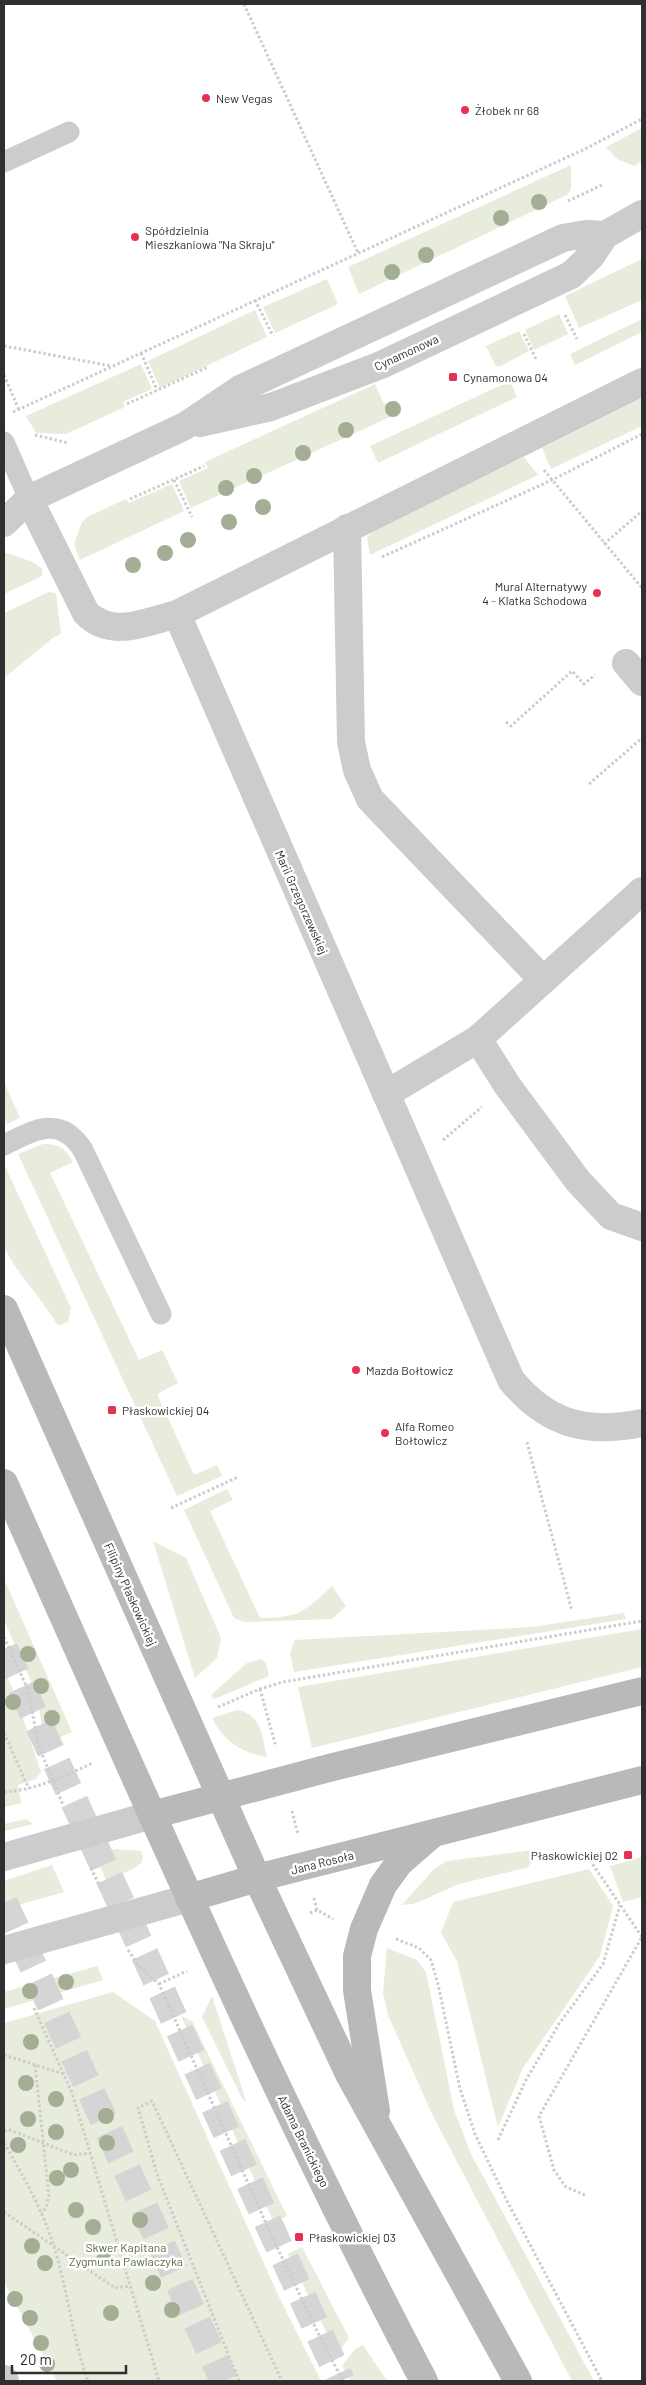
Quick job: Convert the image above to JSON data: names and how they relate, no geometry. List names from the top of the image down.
{
  "streets": {
    "main road": ["Filipiny Płaskowickiej", "Jana Rosoła", "Adama Branickiego"],
    "street": ["Cynamonowa", "Marii Grzegorzewskiej"]
  },
  "crossings": [
    ["Filipiny Płaskowickiej", "Jana Rosoła"],
    ["Jana Rosoła", "Adama Branickiego"]
  ],
  "parks": ["Skwer Kapitana Zygmunta Pawlaczyka"],
  "places": {
    "other": [
      "New Vegas",
      "Żłobek nr 68",
      "Spółdzielnia Mieszkaniowa \"Na Skraju\"",
      "Mural Alternatywy 4 - Klatka Schodowa",
      "Mazda Bołtowicz",
      "Alfa Romeo Bołtowicz"
    ],
    "transit": [
      "Cynamonowa 04",
      "Płaskowickiej 04",
      "Płaskowickiej 02",
      "Płaskowickiej 03"
    ]
  },
  "scale_bar": "20 m"
}
